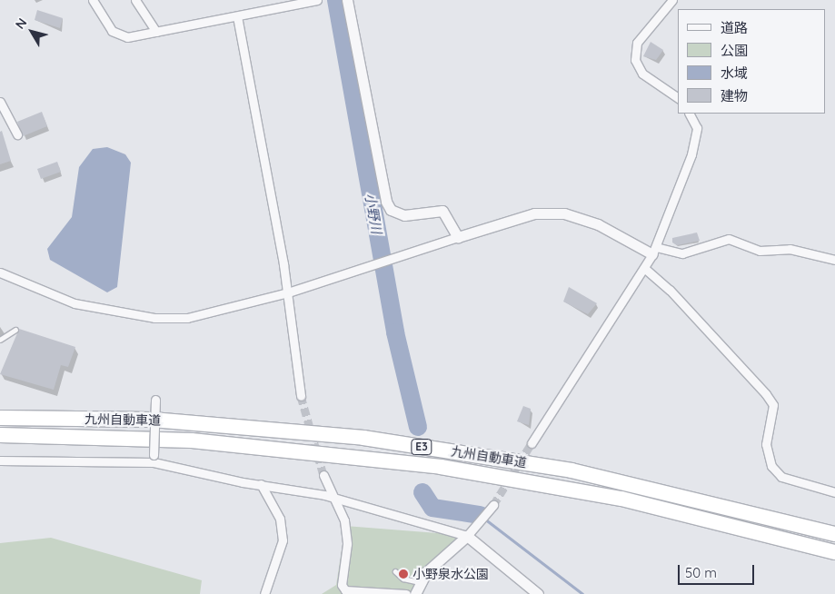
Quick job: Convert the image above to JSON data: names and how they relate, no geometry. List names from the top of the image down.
{
  "streets": {
    "highway": ["九州自動車道", "E3"]
  },
  "water": ["小野川"],
  "places": ["小野泉水公園"],
  "legend": [
    "道路",
    "公園",
    "水域",
    "建物"
  ],
  "scale_bar": "50 m",
  "north": "top left"
}
